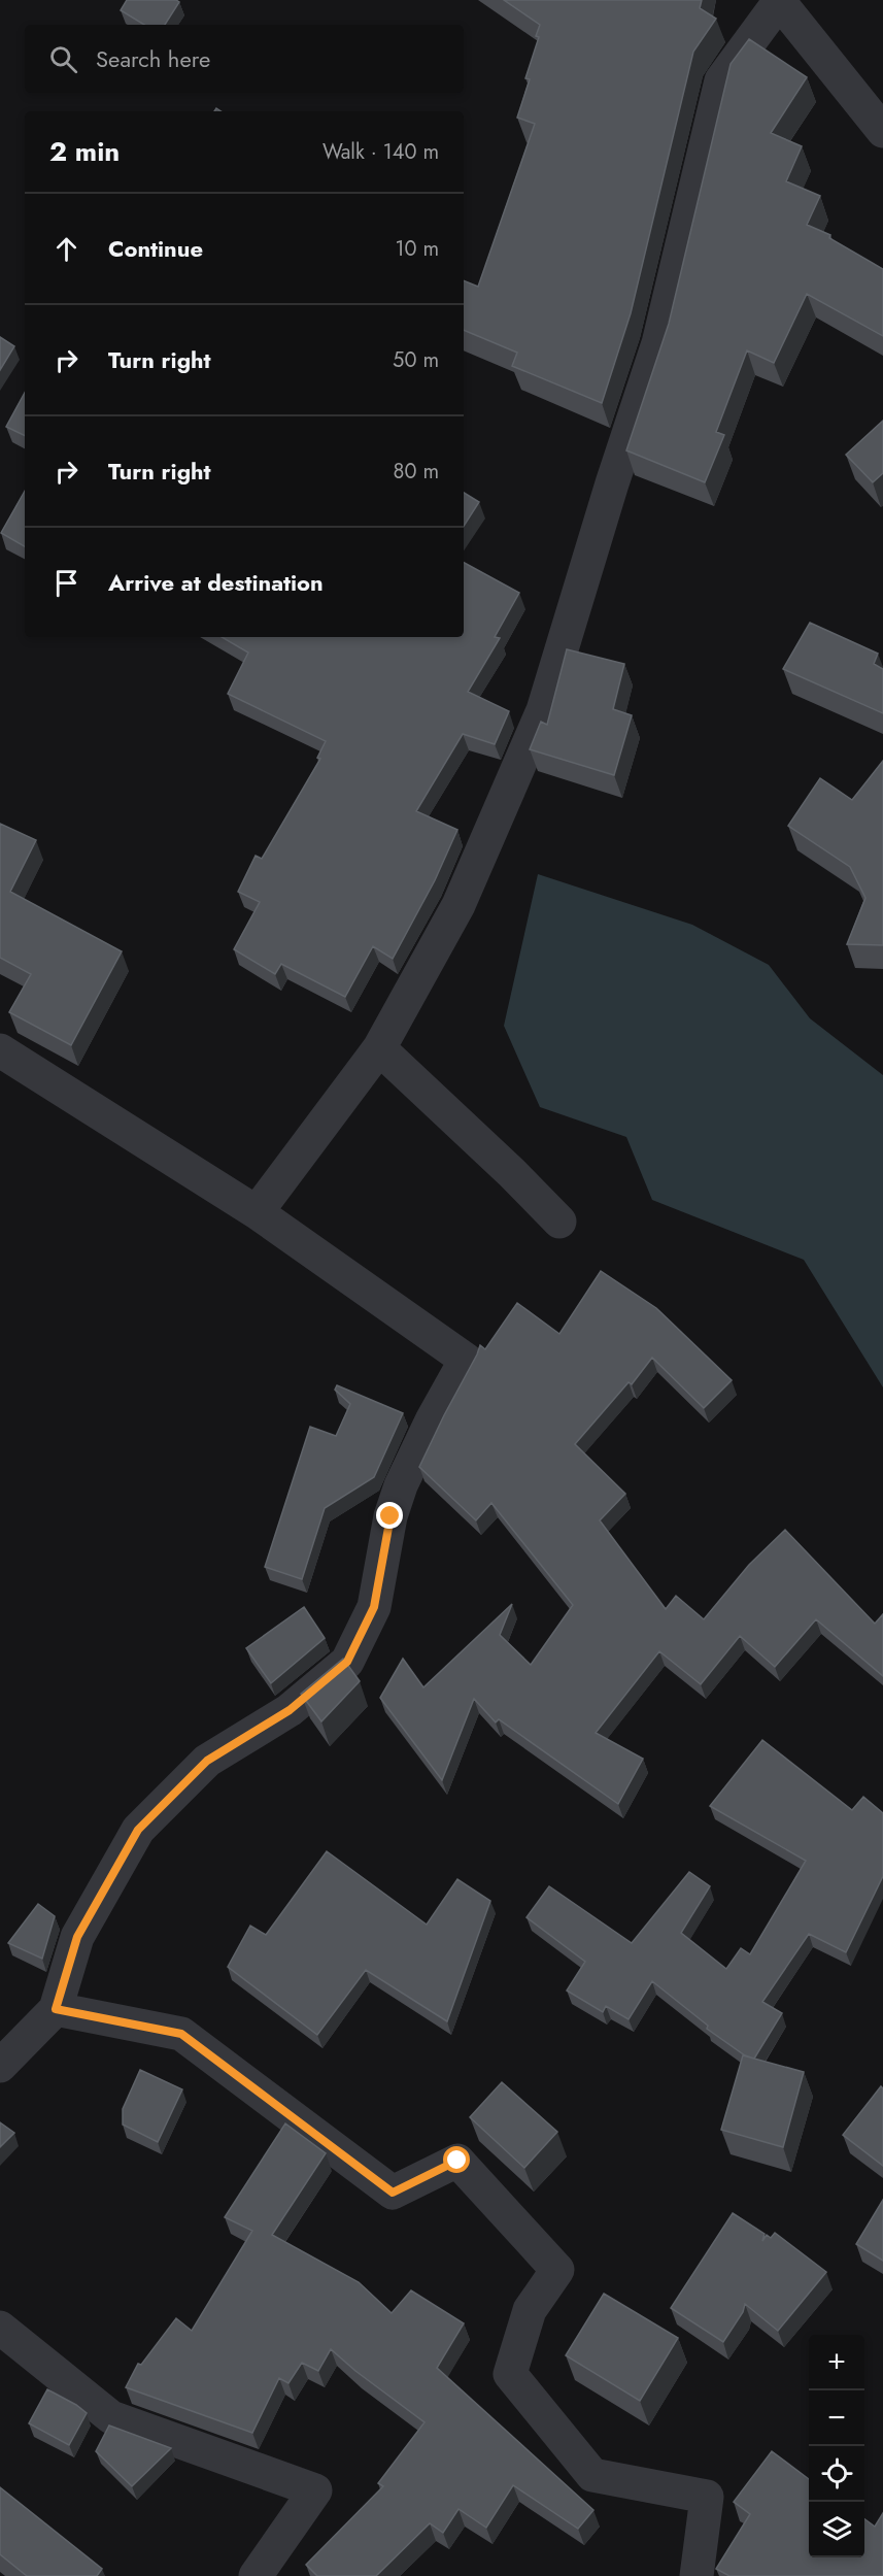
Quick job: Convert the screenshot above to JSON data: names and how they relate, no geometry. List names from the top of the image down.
{
  "page": {
    "search": "Search here",
    "heading": ["2 min", "Walk · 140 m"],
    "list": [
      ["Continue", "10 m"],
      ["Turn right", "50 m"],
      ["Turn right", "80 m"],
      "Arrive at destination"
    ],
    "map_buttons": ["+", "−"]
  }
}
